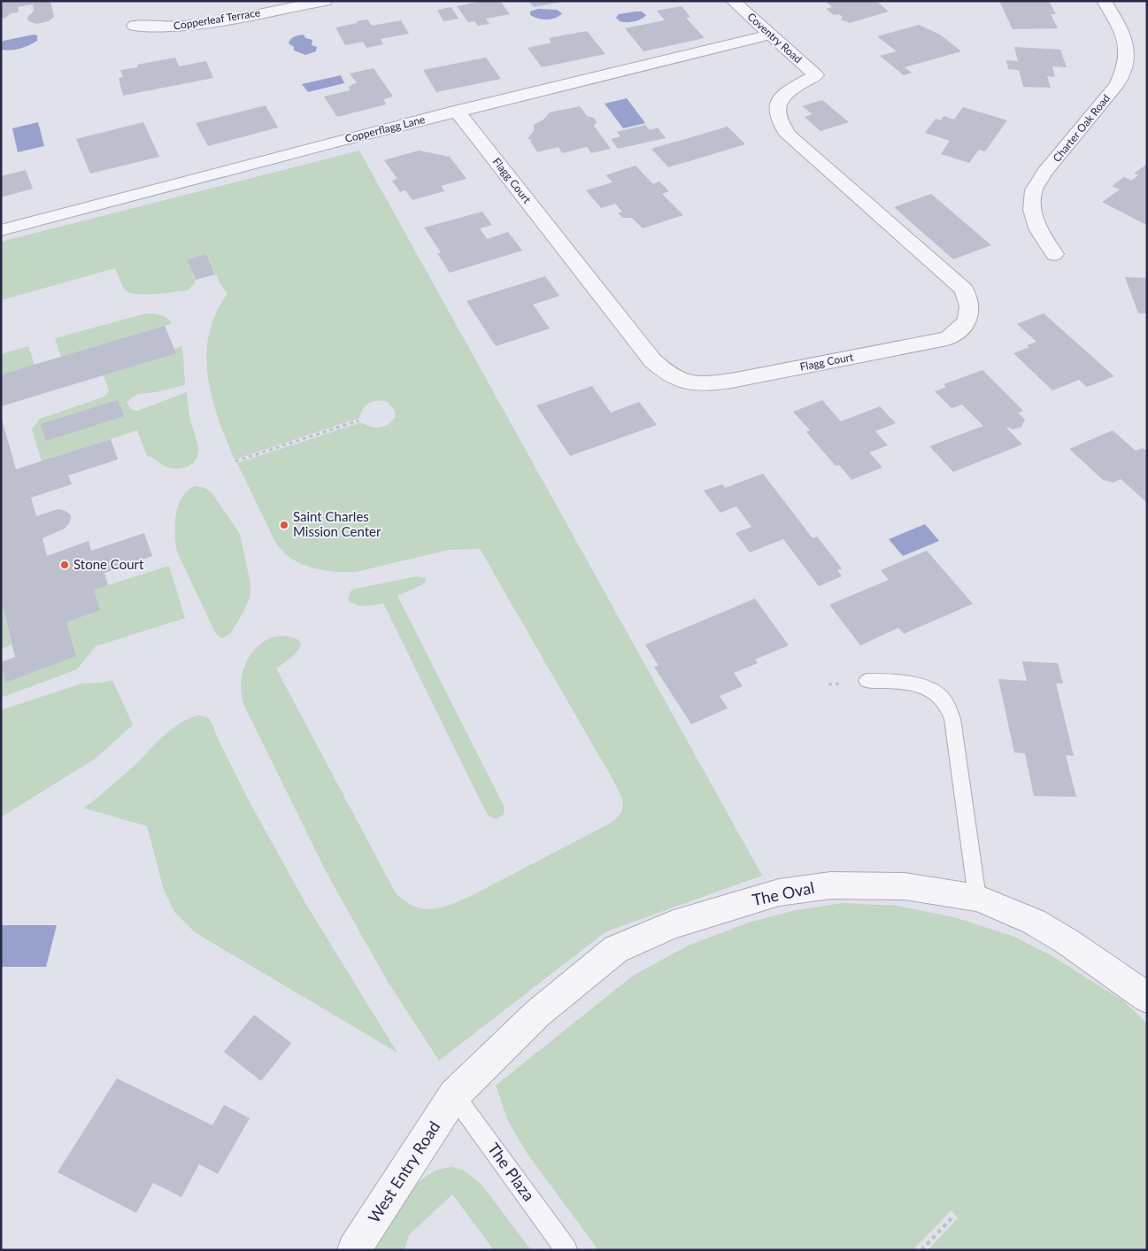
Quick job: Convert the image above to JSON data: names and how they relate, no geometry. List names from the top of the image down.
{
  "streets": {
    "street": [
      "Copperleaf Terrace",
      "Coventry Road",
      "Charter Oak Road",
      "Copperflagg Lane",
      "Flagg Court",
      "The Oval",
      "West Entry Road"
    ],
    "lane": ["The Plaza"]
  },
  "crossings": [
    ["Coventry Road", "Copperflagg Lane"],
    ["Coventry Road", "Flagg Court"],
    ["Copperflagg Lane", "Flagg Court"],
    ["The Oval", "West Entry Road"],
    ["The Oval", "The Plaza"],
    ["West Entry Road", "The Plaza"]
  ],
  "places": ["Saint Charles Mission Center", "Stone Court"]
}
